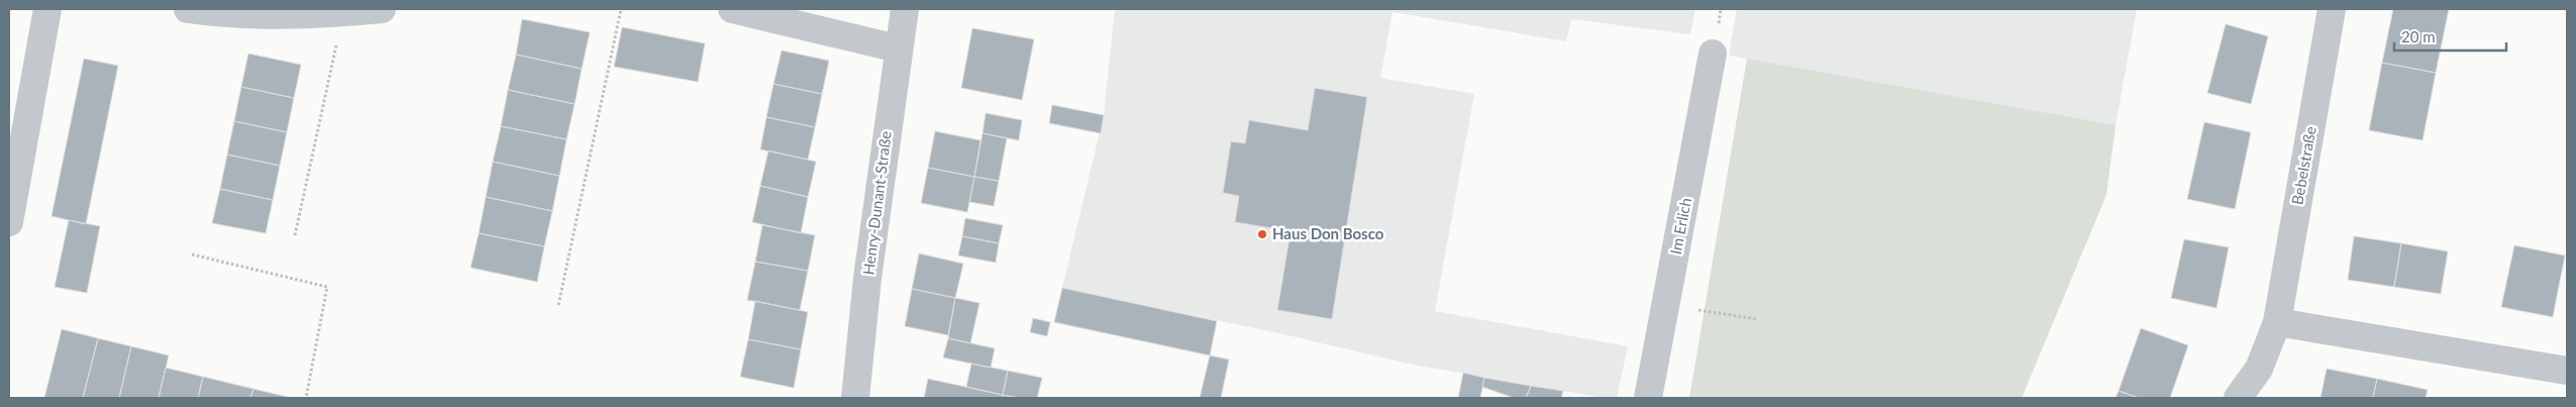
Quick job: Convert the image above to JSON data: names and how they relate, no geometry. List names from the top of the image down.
{
  "streets": {
    "street": ["Bebelstraße", "Henry-Dunant-Straße", "Im Erlich"]
  },
  "places": ["Haus Don Bosco"],
  "scale_bar": "20 m"
}
